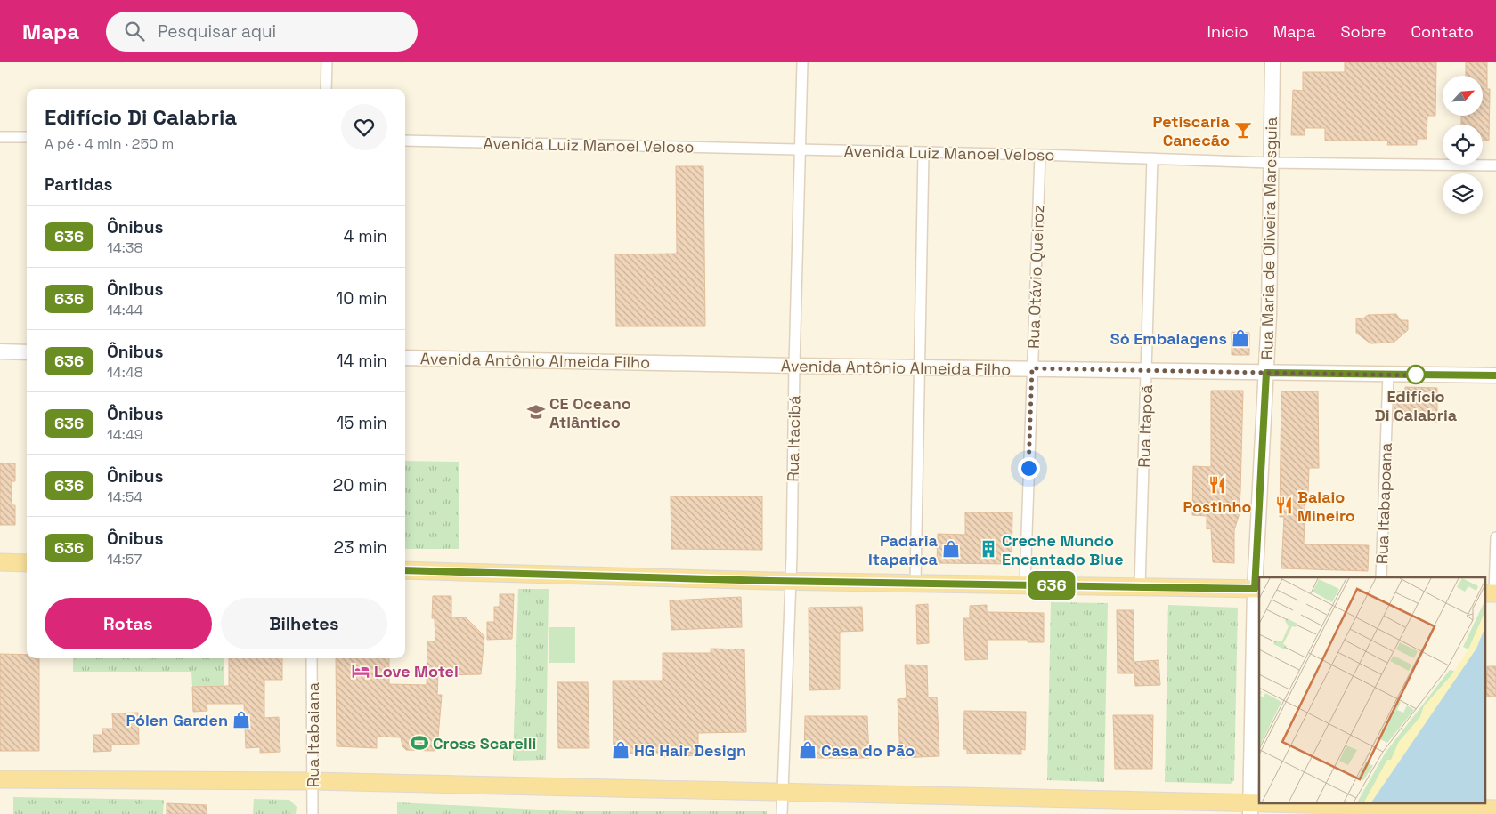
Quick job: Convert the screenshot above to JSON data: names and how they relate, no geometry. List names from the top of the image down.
{
  "streets": {
    "main road": ["Rua Maria de Oliveira Maresguia", "Avenida Antônio Almeida Filho"],
    "street": [
      "Avenida Luiz Manoel Veloso",
      "Rua Otávio Queiroz",
      "Rua Itapoã",
      "Rua Itacibá",
      "Rua Itabapoana",
      "Rua Itabaiana"
    ]
  },
  "crossings": [
    ["Avenida Luiz Manoel Veloso", "Rua Maria de Oliveira Maresguia"],
    ["Avenida Luiz Manoel Veloso", "Rua Otávio Queiroz"],
    ["Avenida Luiz Manoel Veloso", "Rua Itapoã"],
    ["Avenida Luiz Manoel Veloso", "Rua Itacibá"],
    ["Rua Maria de Oliveira Maresguia", "Avenida Antônio Almeida Filho"],
    ["Rua Otávio Queiroz", "Avenida Antônio Almeida Filho"],
    ["Avenida Antônio Almeida Filho", "Rua Itapoã"],
    ["Avenida Antônio Almeida Filho", "Rua Itacibá"],
    ["Avenida Antônio Almeida Filho", "Rua Itabapoana"]
  ],
  "places": {
    "bar": ["Petiscaria Canecão"],
    "shop": [
      "Só Embalagens",
      "Padaria Itaparica",
      "Pólen Garden",
      "HG Hair Design",
      "Casa do Pão"
    ],
    "other": ["Edifício Di Calabria"],
    "school or university": ["CE Oceano Atlântico"],
    "restaurant": ["Postinho", "Balaio Mineiro"],
    "building": ["Creche Mundo Encantado Blue"],
    "hotel": ["Love Motel"],
    "sports": ["Cross Scarelli"]
  },
  "lines": ["bus line 636"],
  "north": "top right",
  "page": {
    "header": "Mapa",
    "search": "Pesquisar aqui",
    "nav": [
      "Início",
      "Mapa",
      "Sobre",
      "Contato"
    ],
    "on_map": "636",
    "heading": [
      ["Edifício Di Calabria", "A pé · 4 min · 250 m"],
      "Partidas"
    ],
    "list": [
      {
        "mark": "636",
        "name": "Ônibus",
        "note": "14:38",
        "value": "4 min"
      },
      {
        "mark": "636",
        "name": "Ônibus",
        "note": "14:44",
        "value": "10 min"
      },
      {
        "mark": "636",
        "name": "Ônibus",
        "note": "14:48",
        "value": "14 min"
      },
      {
        "mark": "636",
        "name": "Ônibus",
        "note": "14:49",
        "value": "15 min"
      },
      {
        "mark": "636",
        "name": "Ônibus",
        "note": "14:54",
        "value": "20 min"
      },
      {
        "mark": "636",
        "name": "Ônibus",
        "note": "14:57",
        "value": "23 min"
      }
    ],
    "buttons": ["Rotas", "Bilhetes"]
  }
}
